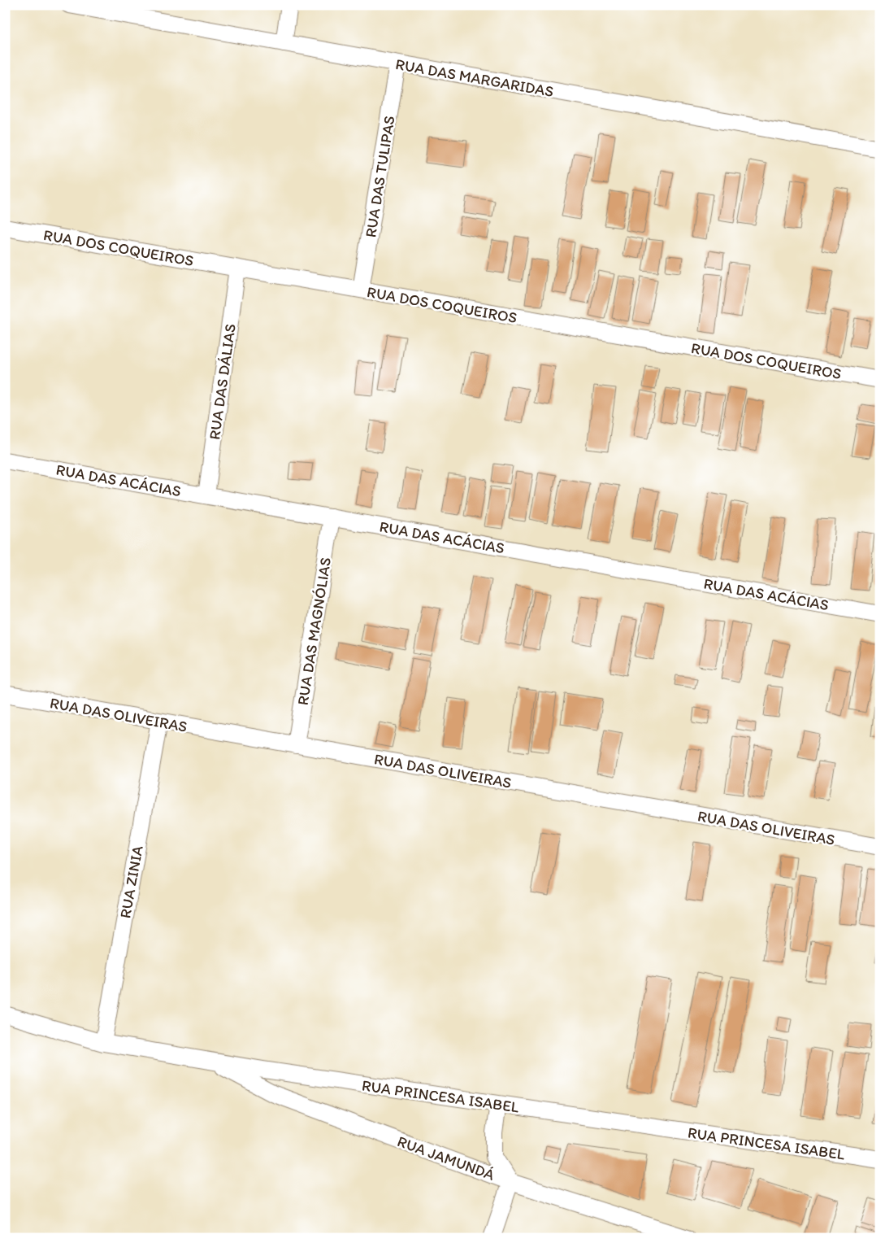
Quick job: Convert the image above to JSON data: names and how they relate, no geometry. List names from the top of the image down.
{
  "streets": {
    "street": [
      "RUA DAS MARGARIDAS",
      "RUA DAS TULIPAS",
      "RUA DOS COQUEIROS",
      "RUA DAS DÁLIAS",
      "RUA DAS ACÁCIAS",
      "RUA DAS MAGNÓLIAS",
      "RUA DAS OLIVEIRAS",
      "RUA ZINIA",
      "RUA PRINCESA ISABEL",
      "RUA JAMUNDÁ"
    ]
  },
  "crossings": [
    ["RUA DAS MARGARIDAS", "RUA DAS TULIPAS"],
    ["RUA DAS TULIPAS", "RUA DOS COQUEIROS"],
    ["RUA DOS COQUEIROS", "RUA DAS DÁLIAS"],
    ["RUA DAS DÁLIAS", "RUA DAS ACÁCIAS"],
    ["RUA DAS ACÁCIAS", "RUA DAS MAGNÓLIAS"],
    ["RUA DAS MAGNÓLIAS", "RUA DAS OLIVEIRAS"],
    ["RUA DAS OLIVEIRAS", "RUA ZINIA"],
    ["RUA ZINIA", "RUA PRINCESA ISABEL"],
    ["RUA PRINCESA ISABEL", "RUA JAMUNDÁ"]
  ]
}
